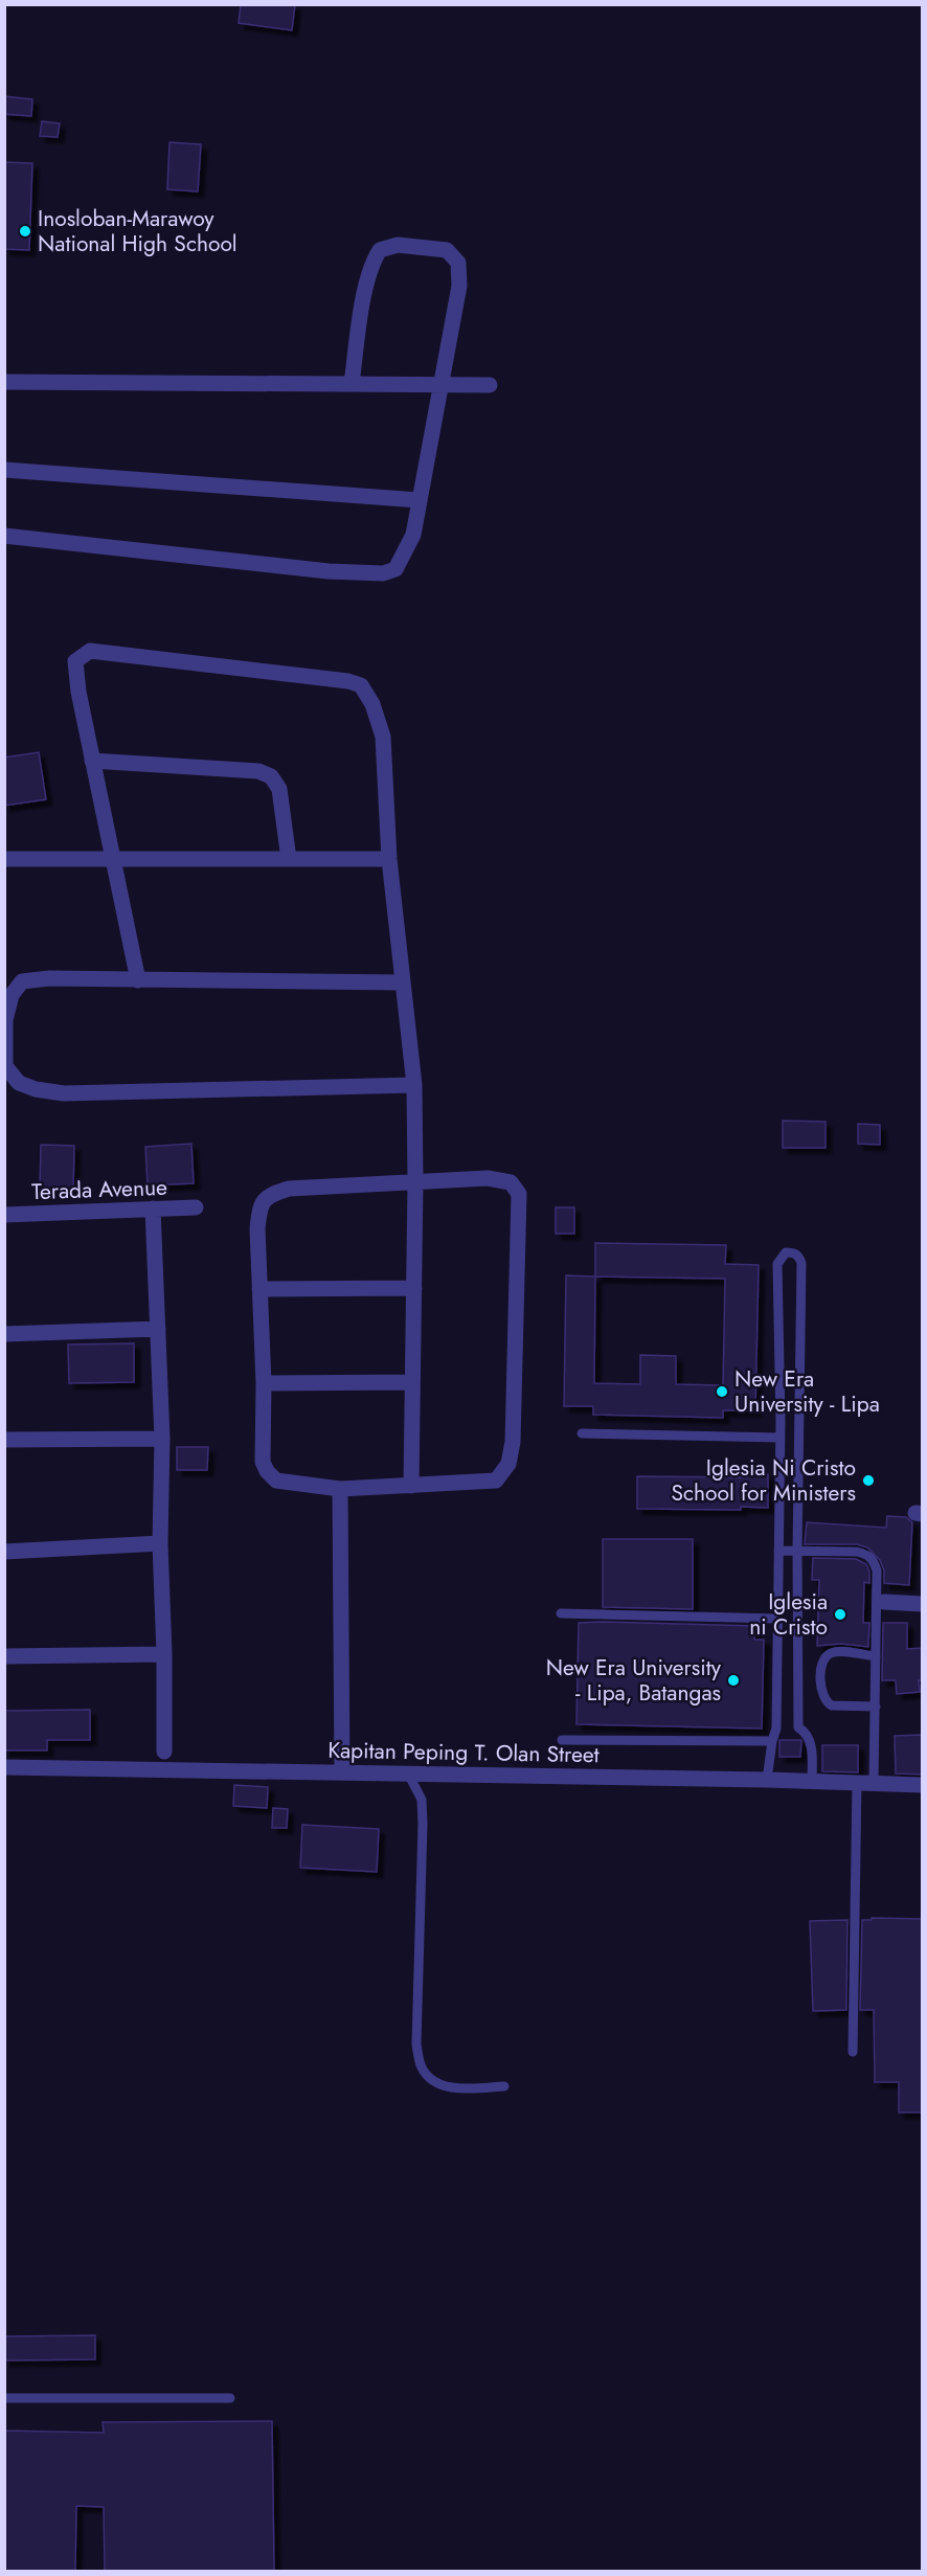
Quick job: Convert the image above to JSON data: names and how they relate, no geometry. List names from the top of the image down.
{
  "streets": {
    "street": ["Terada Avenue", "Kapitan Peping T. Olan Street"]
  },
  "places": [
    "Inosloban-Marawoy National High School",
    "New Era University - Lipa",
    "Iglesia Ni Cristo School for Ministers",
    "Iglesia ni Cristo",
    "New Era University - Lipa, Batangas"
  ]
}
